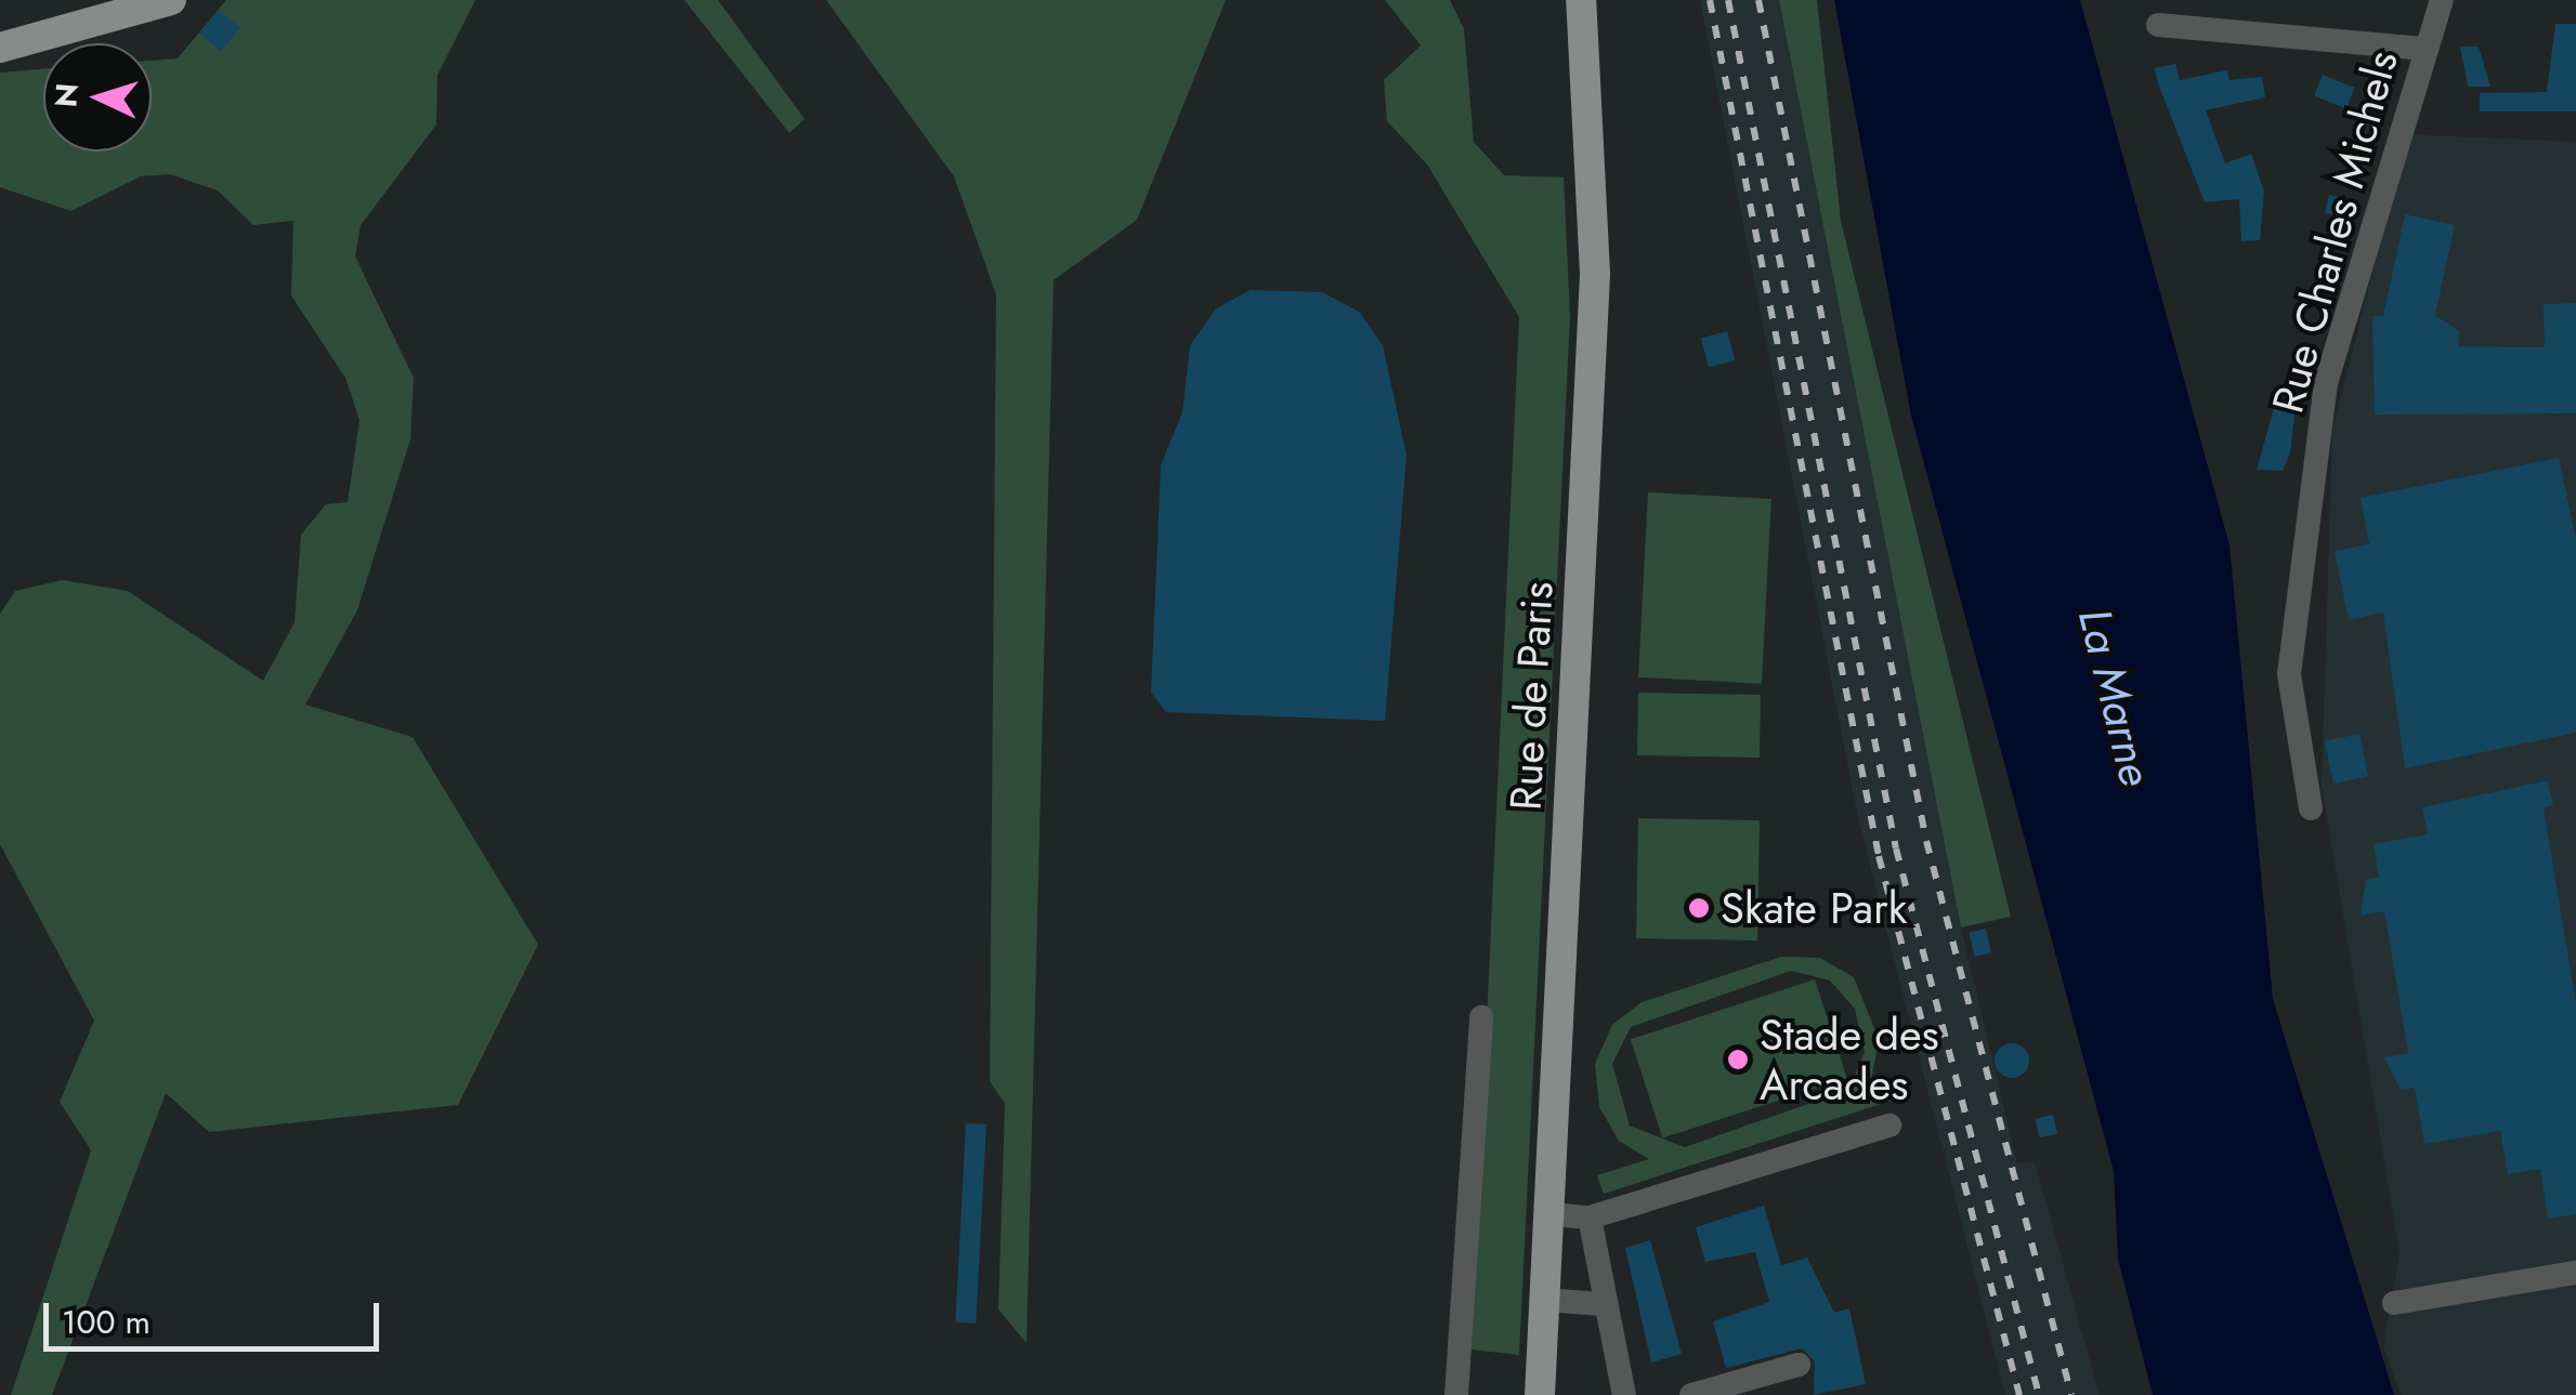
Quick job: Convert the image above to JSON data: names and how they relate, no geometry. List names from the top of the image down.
{
  "streets": {
    "main road": ["Rue de Paris"],
    "street": ["Rue Charles Michels"]
  },
  "water": ["La Marne"],
  "places": ["Skate Park", "Stade des Arcades"],
  "scale_bar": "100 m",
  "north": "left"
}
